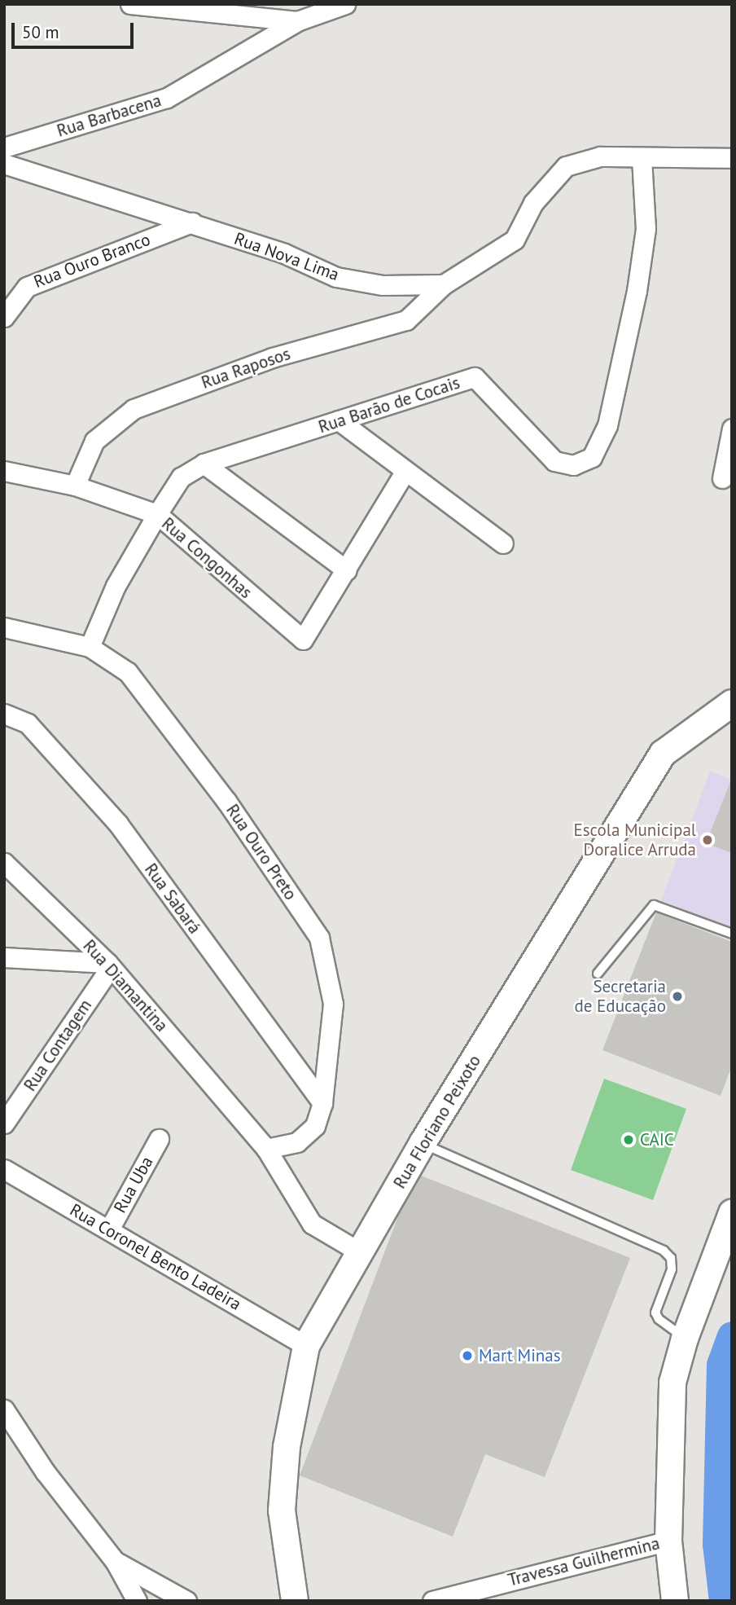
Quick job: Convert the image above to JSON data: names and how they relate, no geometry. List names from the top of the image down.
{
  "streets": {
    "street": [
      "Rua Barbacena",
      "Rua Nova Lima",
      "Rua Ouro Branco",
      "Rua Raposos",
      "Rua Barão de Cocais",
      "Rua Congonhas",
      "Rua Ouro Preto",
      "Rua Sabará",
      "Rua Diamantina",
      "Rua Contagem",
      "Rua Floriano Peixoto",
      "Rua Uba",
      "Rua Coronel Bento Ladeira",
      "Travessa Guilhermina"
    ]
  },
  "crossings": [
    ["Rua Nova Lima", "Rua Ouro Branco"],
    ["Rua Nova Lima", "Rua Raposos"],
    ["Rua Raposos", "Rua Congonhas"],
    ["Rua Barão de Cocais", "Rua Congonhas"],
    ["Rua Barão de Cocais", "Rua Ouro Preto"],
    ["Rua Ouro Preto", "Rua Sabará"],
    ["Rua Ouro Preto", "Rua Diamantina"],
    ["Rua Diamantina", "Rua Contagem"],
    ["Rua Diamantina", "Rua Floriano Peixoto"],
    ["Rua Floriano Peixoto", "Rua Coronel Bento Ladeira"],
    ["Rua Uba", "Rua Coronel Bento Ladeira"]
  ],
  "places": [
    "Escola Municipal Doralice Arruda",
    "Secretaria de Educação",
    "CAIC",
    "Mart Minas"
  ],
  "scale_bar": "50 m"
}
